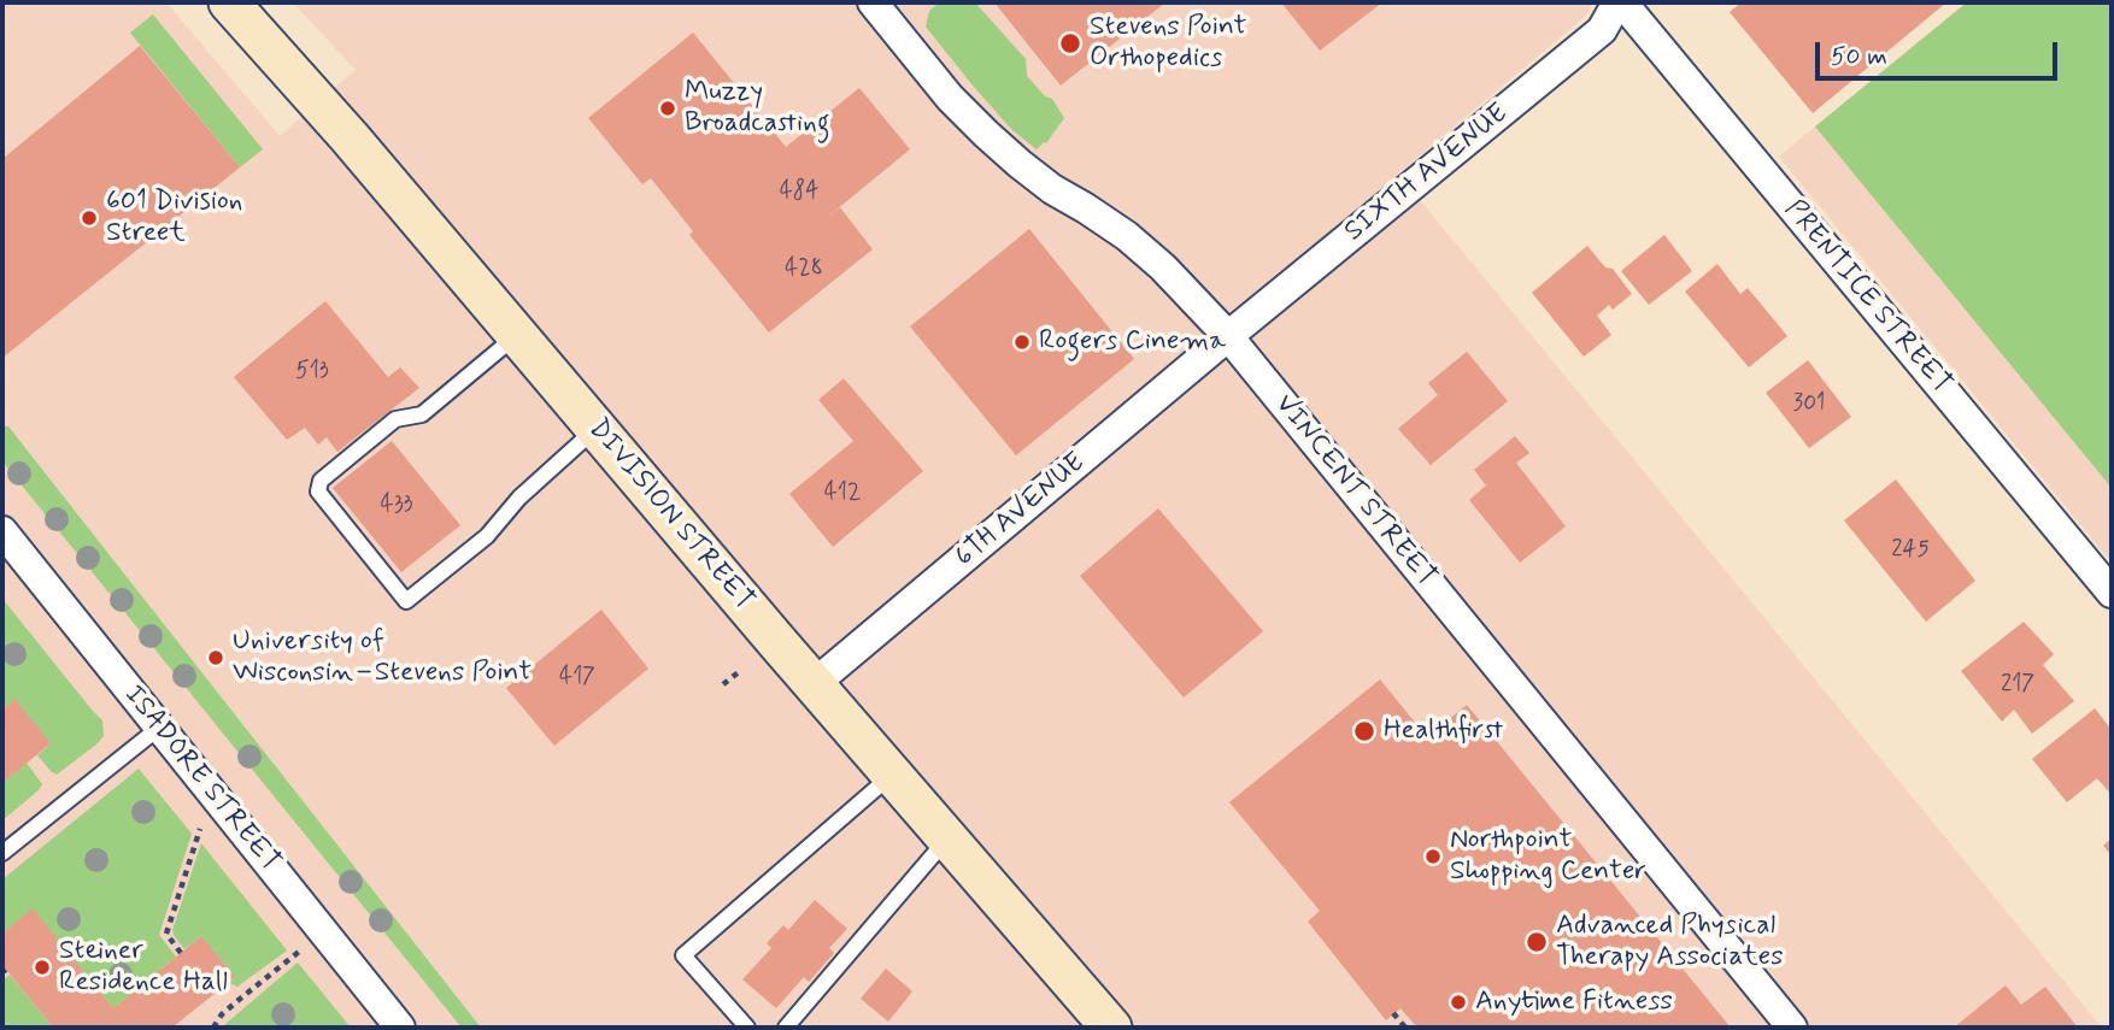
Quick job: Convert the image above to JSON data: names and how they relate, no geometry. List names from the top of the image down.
{
  "streets": {
    "main road": ["DIVISION STREET"],
    "street": [
      "SIXTH AVENUE",
      "PRENTICE STREET",
      "VINCENT STREET",
      "6TH AVENUE",
      "ISADORE STREET"
    ]
  },
  "crossings": [
    ["SIXTH AVENUE", "PRENTICE STREET"],
    ["SIXTH AVENUE", "VINCENT STREET"],
    ["SIXTH AVENUE", "6TH AVENUE"],
    ["VINCENT STREET", "6TH AVENUE"],
    ["6TH AVENUE", "DIVISION STREET"]
  ],
  "places": [
    "Stevens Point Orthopedics",
    "Muzzy Broadcasting",
    "601 Division Street",
    "Rogers Cinema",
    "University of Wisconsin–Stevens Point",
    "Healthfirst",
    "Northpoint Shopping Center",
    "Advanced Physical Therapy Associates",
    "Steiner Residence Hall",
    "Anytime Fitness"
  ],
  "house_numbers": [
    "484",
    "428",
    "513",
    "301",
    "412",
    "433",
    "245",
    "417",
    "217"
  ],
  "scale_bar": "50 m"
}
